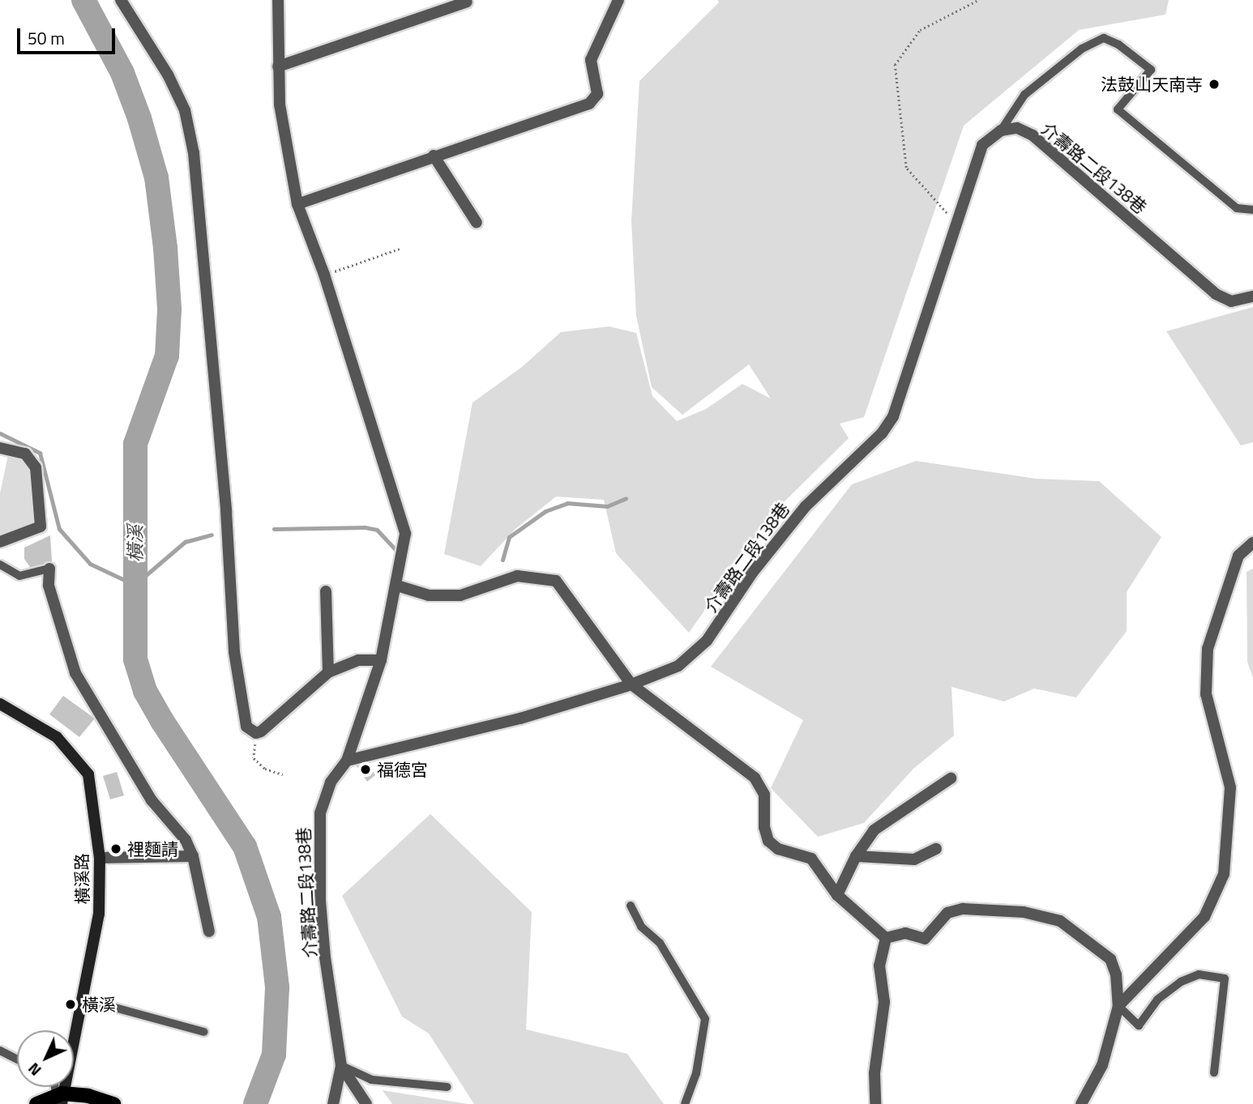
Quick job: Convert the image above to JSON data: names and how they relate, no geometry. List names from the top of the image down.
{
  "streets": {
    "main road": ["橫溪路"],
    "street": ["介壽路二段138巷"]
  },
  "water": ["橫溪"],
  "places": [
    "法鼓山天南寺",
    "福德宮",
    "裡麵請",
    "橫溪"
  ],
  "scale_bar": "50 m",
  "north": "bottom left"
}
